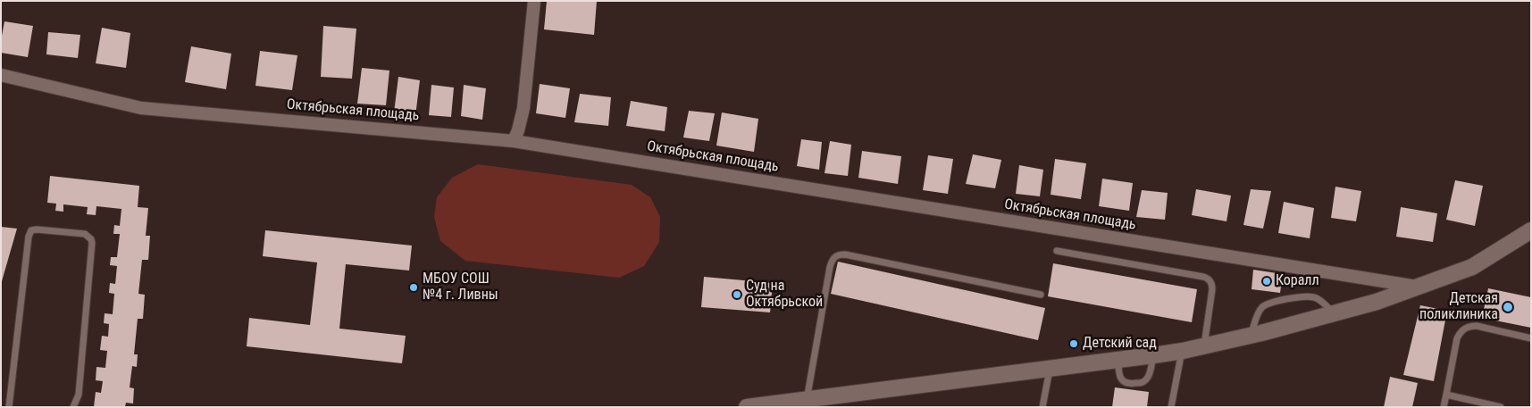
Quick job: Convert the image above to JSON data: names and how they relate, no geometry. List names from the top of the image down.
{
  "streets": {
    "street": ["Октябрьская площадь"]
  },
  "places": [
    "Коралл",
    "МБОУ СОШ №4 г. Ливны",
    "Суд на Октябрьской",
    "Детская поликлиника",
    "Детский сад"
  ]
}
